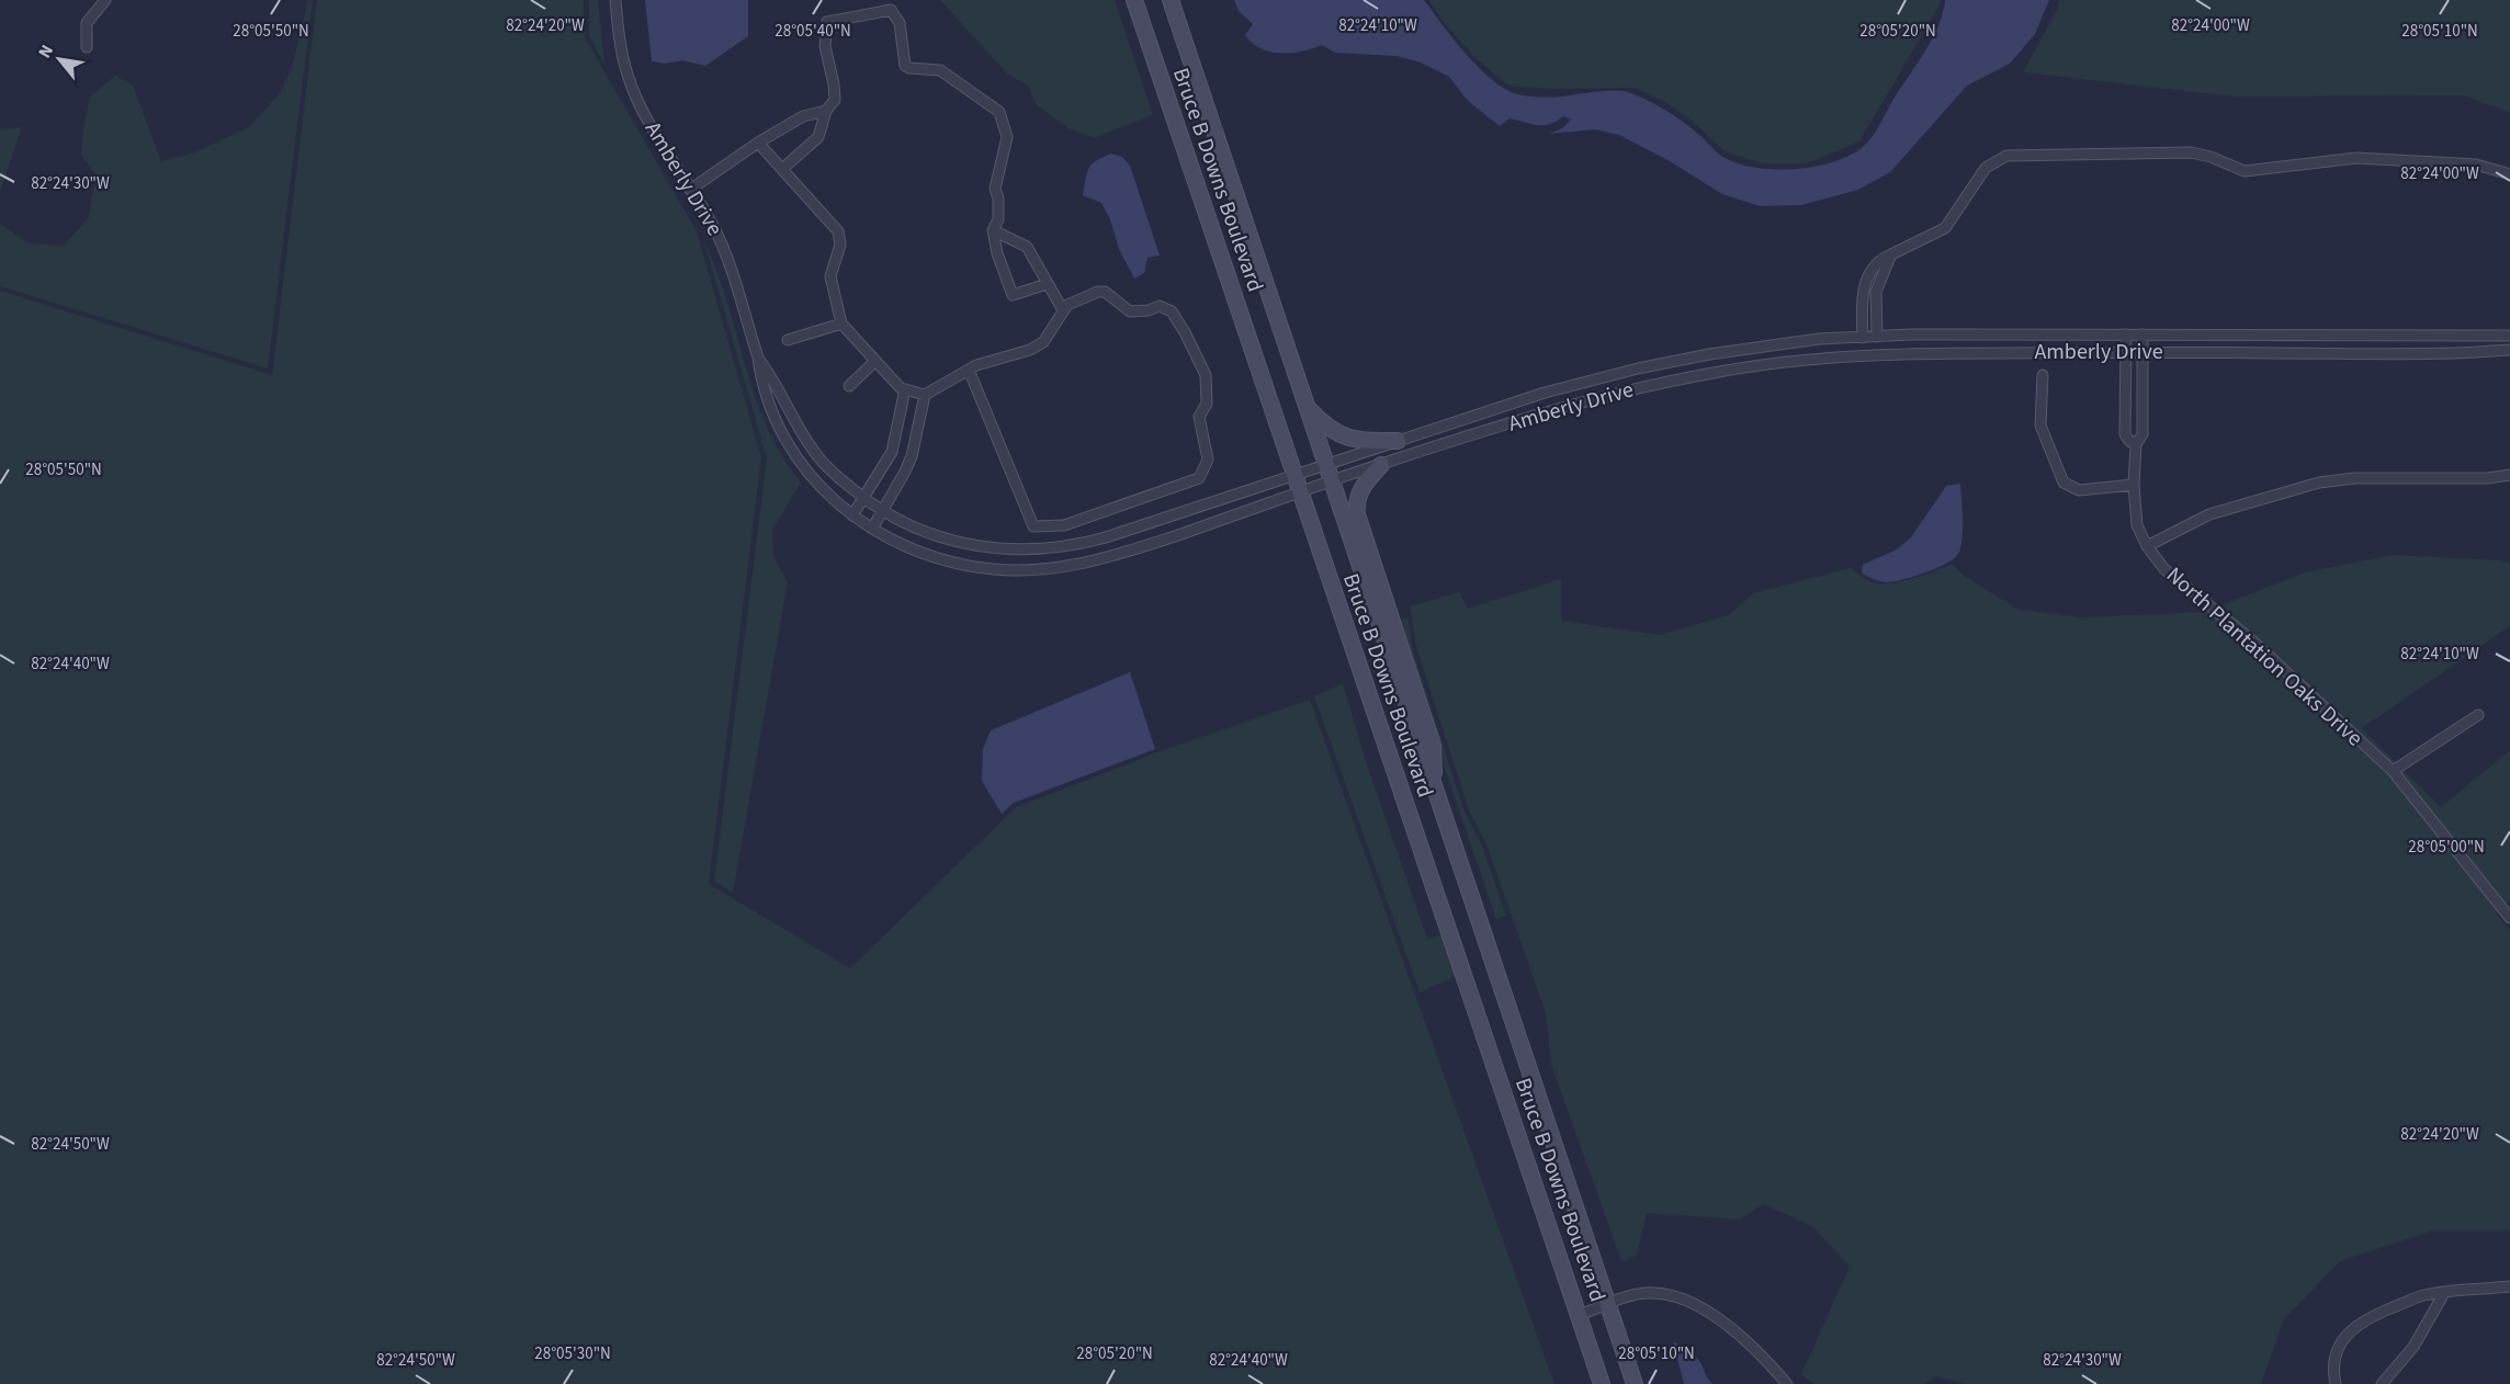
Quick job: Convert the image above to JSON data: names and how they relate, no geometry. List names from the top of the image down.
{
  "streets": {
    "main road": ["Bruce B Downs Boulevard"],
    "street": ["Amberly Drive", "North Plantation Oaks Drive"]
  },
  "crossings": [
    ["Amberly Drive", "Bruce B Downs Boulevard"]
  ],
  "north": "top left",
  "coordinates": [
    "82°24'20\"W",
    "82°24'10\"W",
    "82°24'00\"W",
    "28°05'50\"N",
    "28°05'40\"N",
    "28°05'20\"N",
    "28°05'10\"N",
    "82°24'30\"W",
    "82°24'40\"W",
    "28°05'00\"N",
    "82°24'50\"W",
    "28°05'30\"N"
  ]
}
